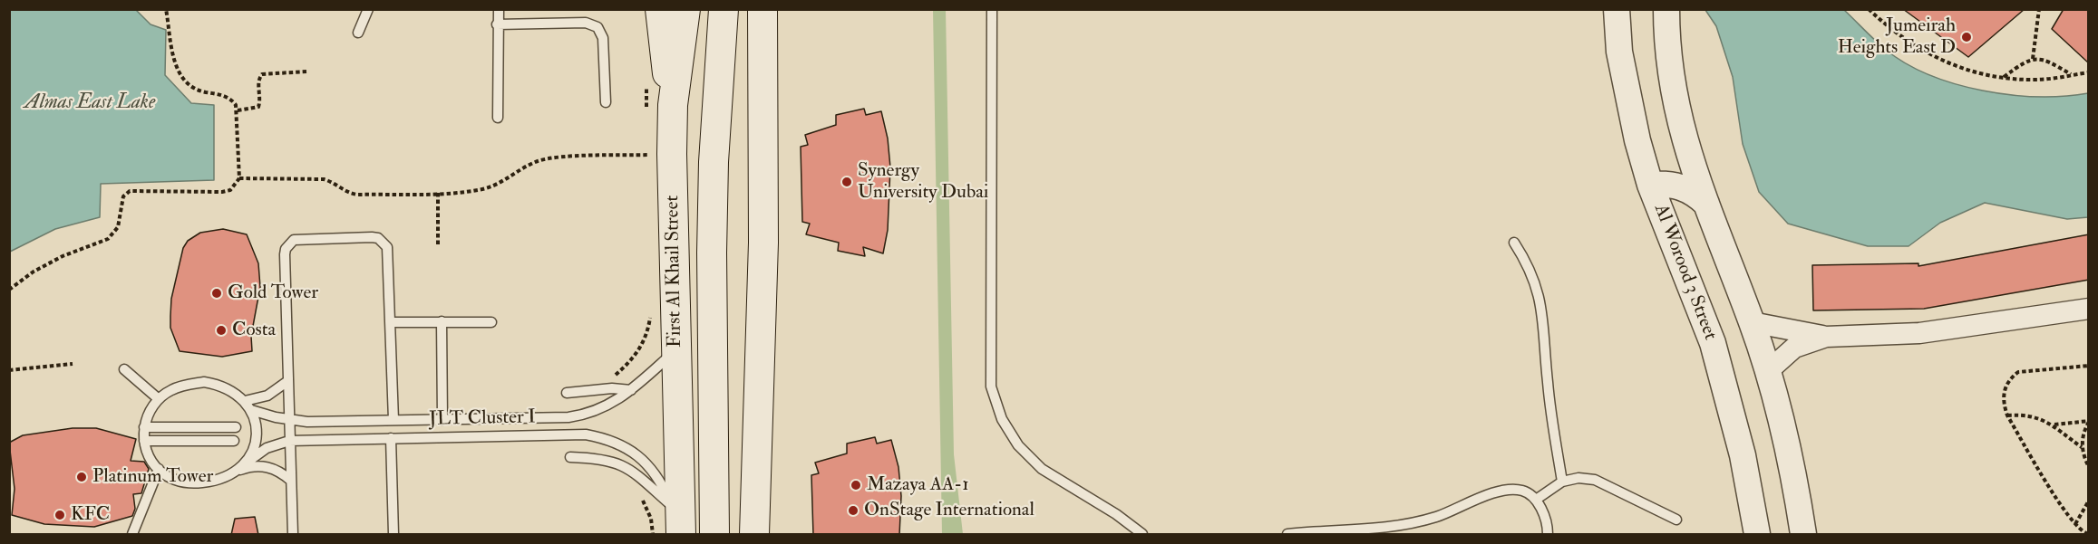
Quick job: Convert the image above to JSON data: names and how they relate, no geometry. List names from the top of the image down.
{
  "streets": {
    "main road": ["First Al Khail Street"],
    "street": ["Al Worood 3 Street"],
    "lane": ["JLT Cluster I"]
  },
  "crossings": [
    ["First Al Khail Street", "JLT Cluster I"]
  ],
  "water": ["Almas East Lake"],
  "places": [
    "Jumeirah Heights East D",
    "Synergy University Dubai",
    "Gold Tower",
    "Costa",
    "Platinum Tower",
    "Mazaya AA-1",
    "OnStage International",
    "KFC"
  ]
}
